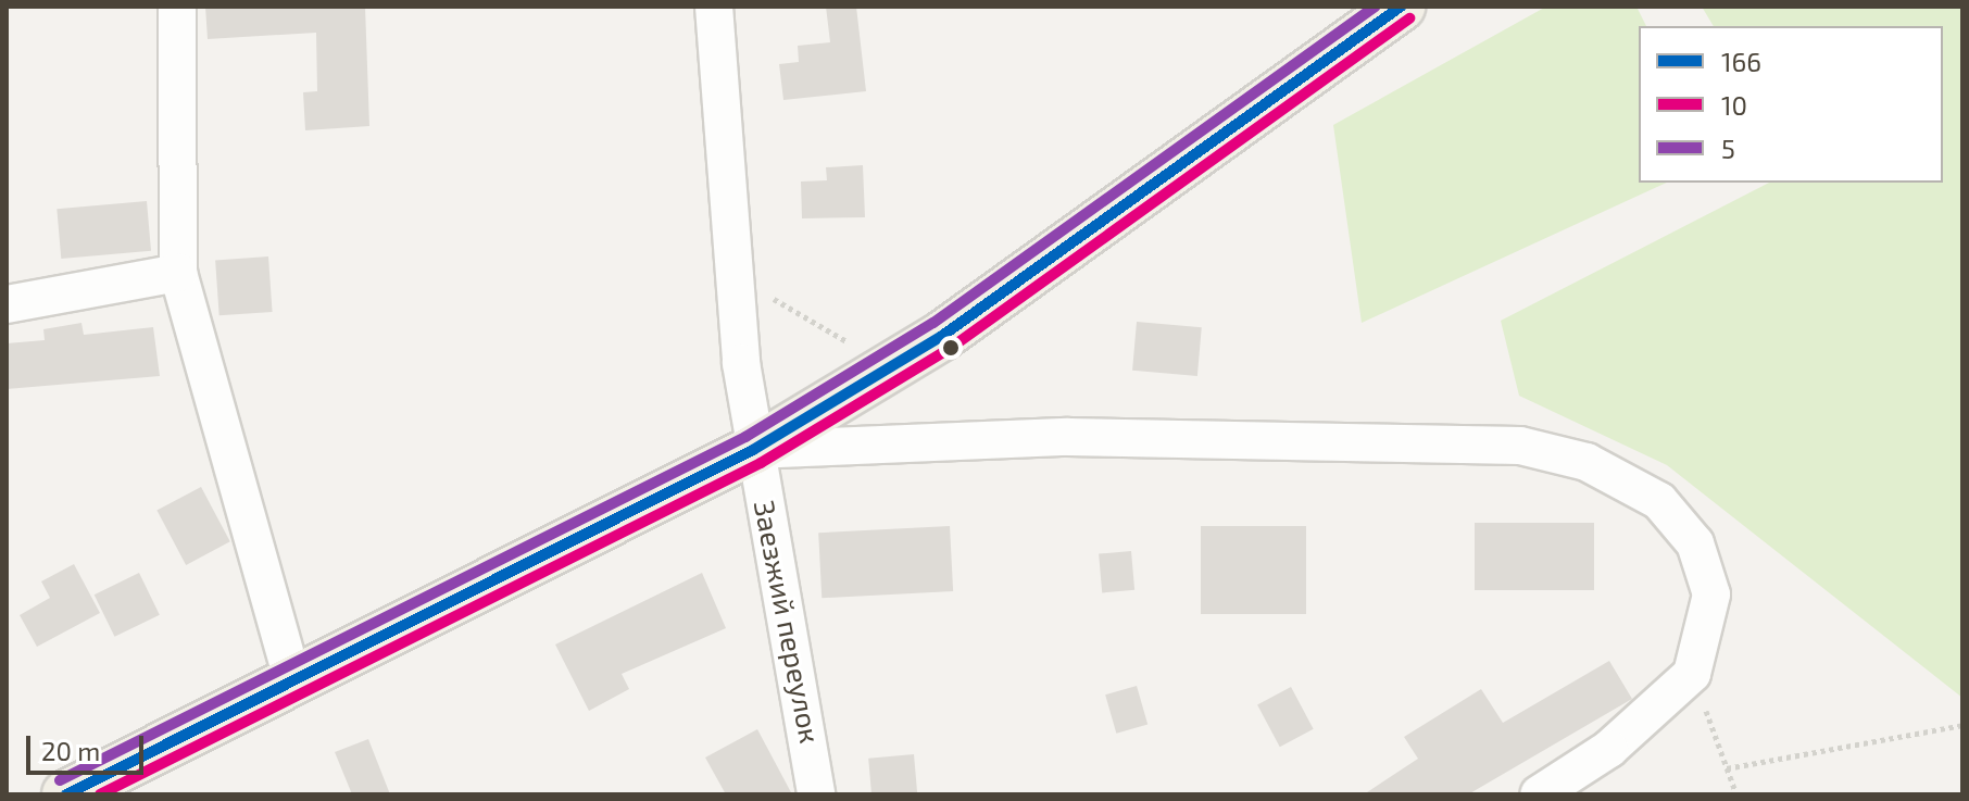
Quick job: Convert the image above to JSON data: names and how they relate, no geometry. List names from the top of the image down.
{
  "streets": {
    "street": ["Заезжий переулок"]
  },
  "lines": ["transit line 166", "transit line 5", "transit line 10"],
  "legend": ["166", "10", "5"],
  "scale_bar": "20 m"
}
